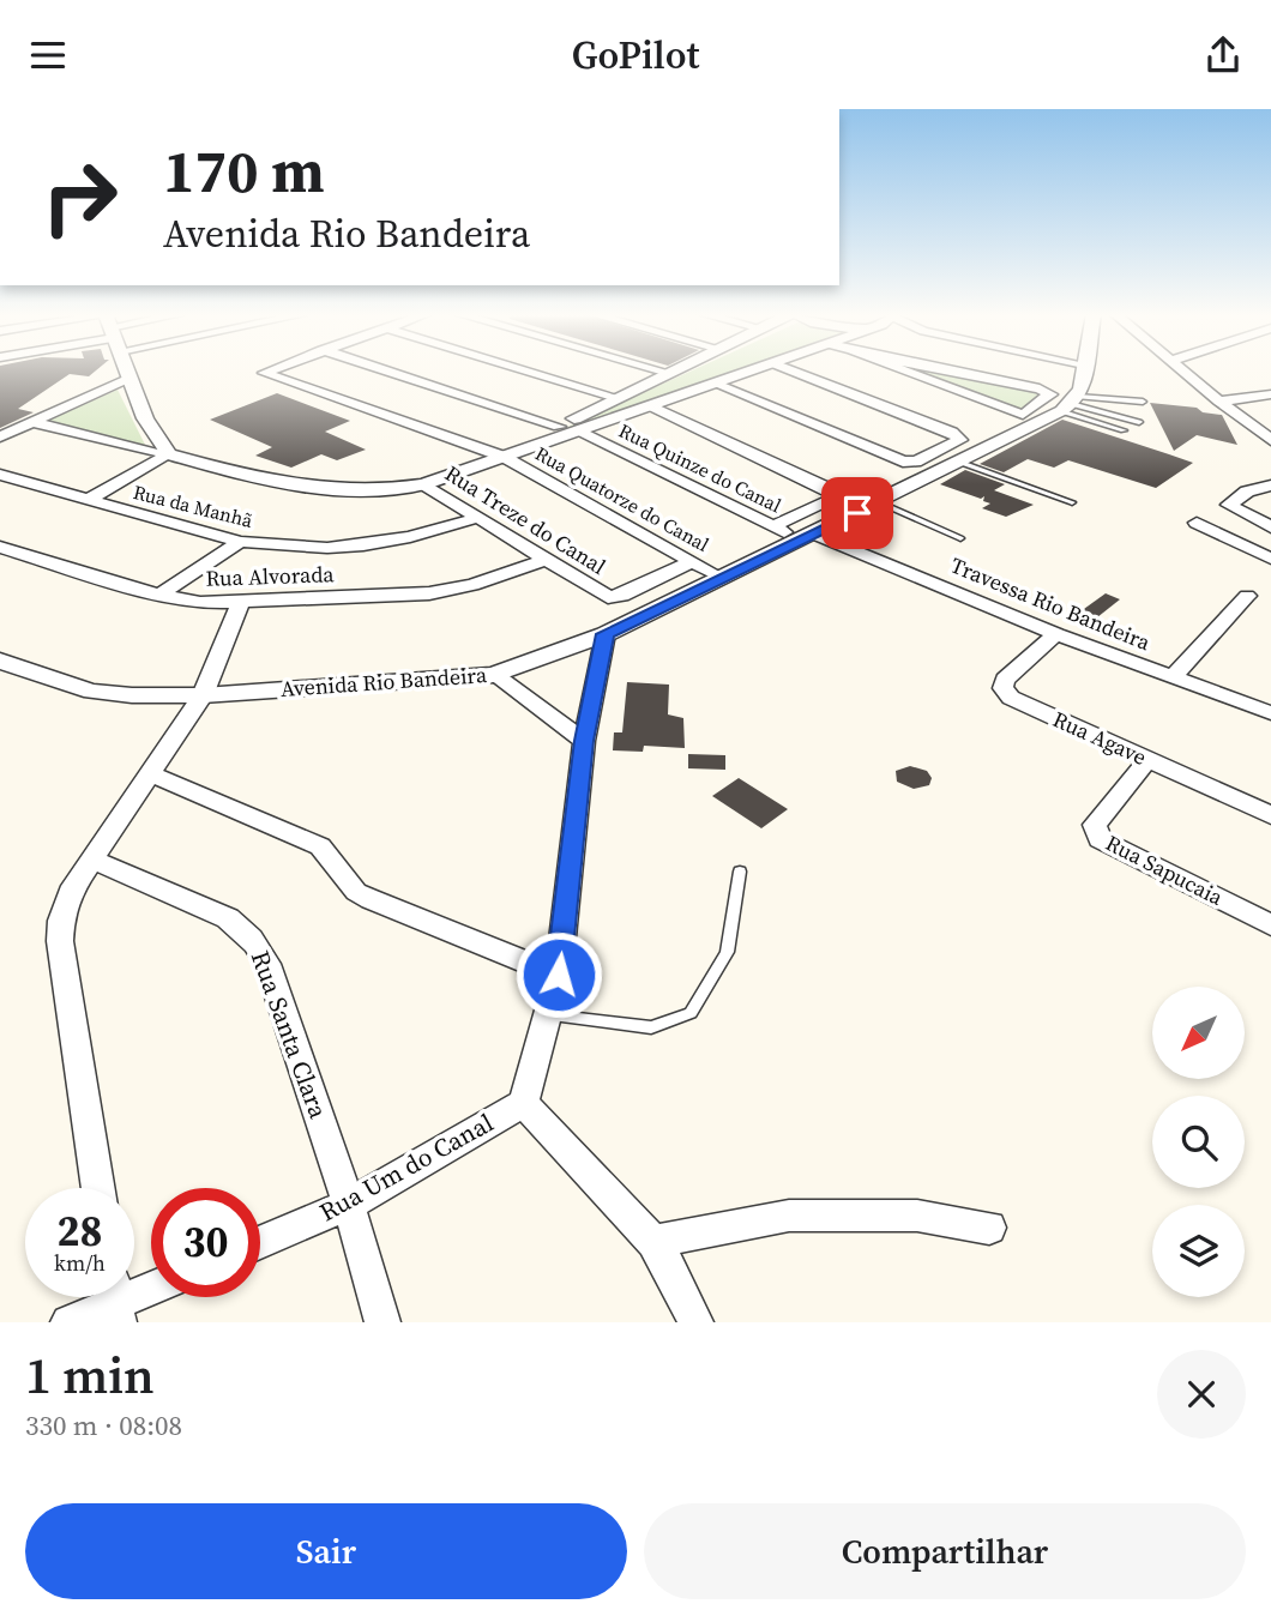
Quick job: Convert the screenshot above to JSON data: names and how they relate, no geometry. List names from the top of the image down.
{
  "streets": {
    "street": [
      "Rua Quinze do Canal",
      "Rua Quatorze do Canal",
      "Rua da Manhã",
      "Rua Treze do Canal",
      "Rua Alvorada",
      "Travessa Rio Bandeira",
      "Avenida Rio Bandeira",
      "Rua Agave",
      "Rua Sapucaia",
      "Rua Santa Clara",
      "Rua Um do Canal"
    ]
  },
  "crossings": [
    ["Rua Quinze do Canal", "Travessa Rio Bandeira"],
    ["Rua Quinze do Canal", "Avenida Rio Bandeira"],
    ["Rua Quatorze do Canal", "Rua Treze do Canal"],
    ["Rua Quatorze do Canal", "Avenida Rio Bandeira"],
    ["Rua da Manhã", "Rua Treze do Canal"],
    ["Rua Treze do Canal", "Rua Alvorada"],
    ["Travessa Rio Bandeira", "Avenida Rio Bandeira"],
    ["Travessa Rio Bandeira", "Rua Agave"],
    ["Rua Agave", "Rua Sapucaia"],
    ["Rua Santa Clara", "Rua Um do Canal"]
  ],
  "north": "bottom left",
  "page": {
    "header": "GoPilot",
    "turn": ["170 m", "Avenida Rio Bandeira"],
    "speed": "28 km/h",
    "limit": "30",
    "heading": ["1 min", "330 m · 08:08"],
    "buttons": ["Sair", "Compartilhar"]
  }
}
